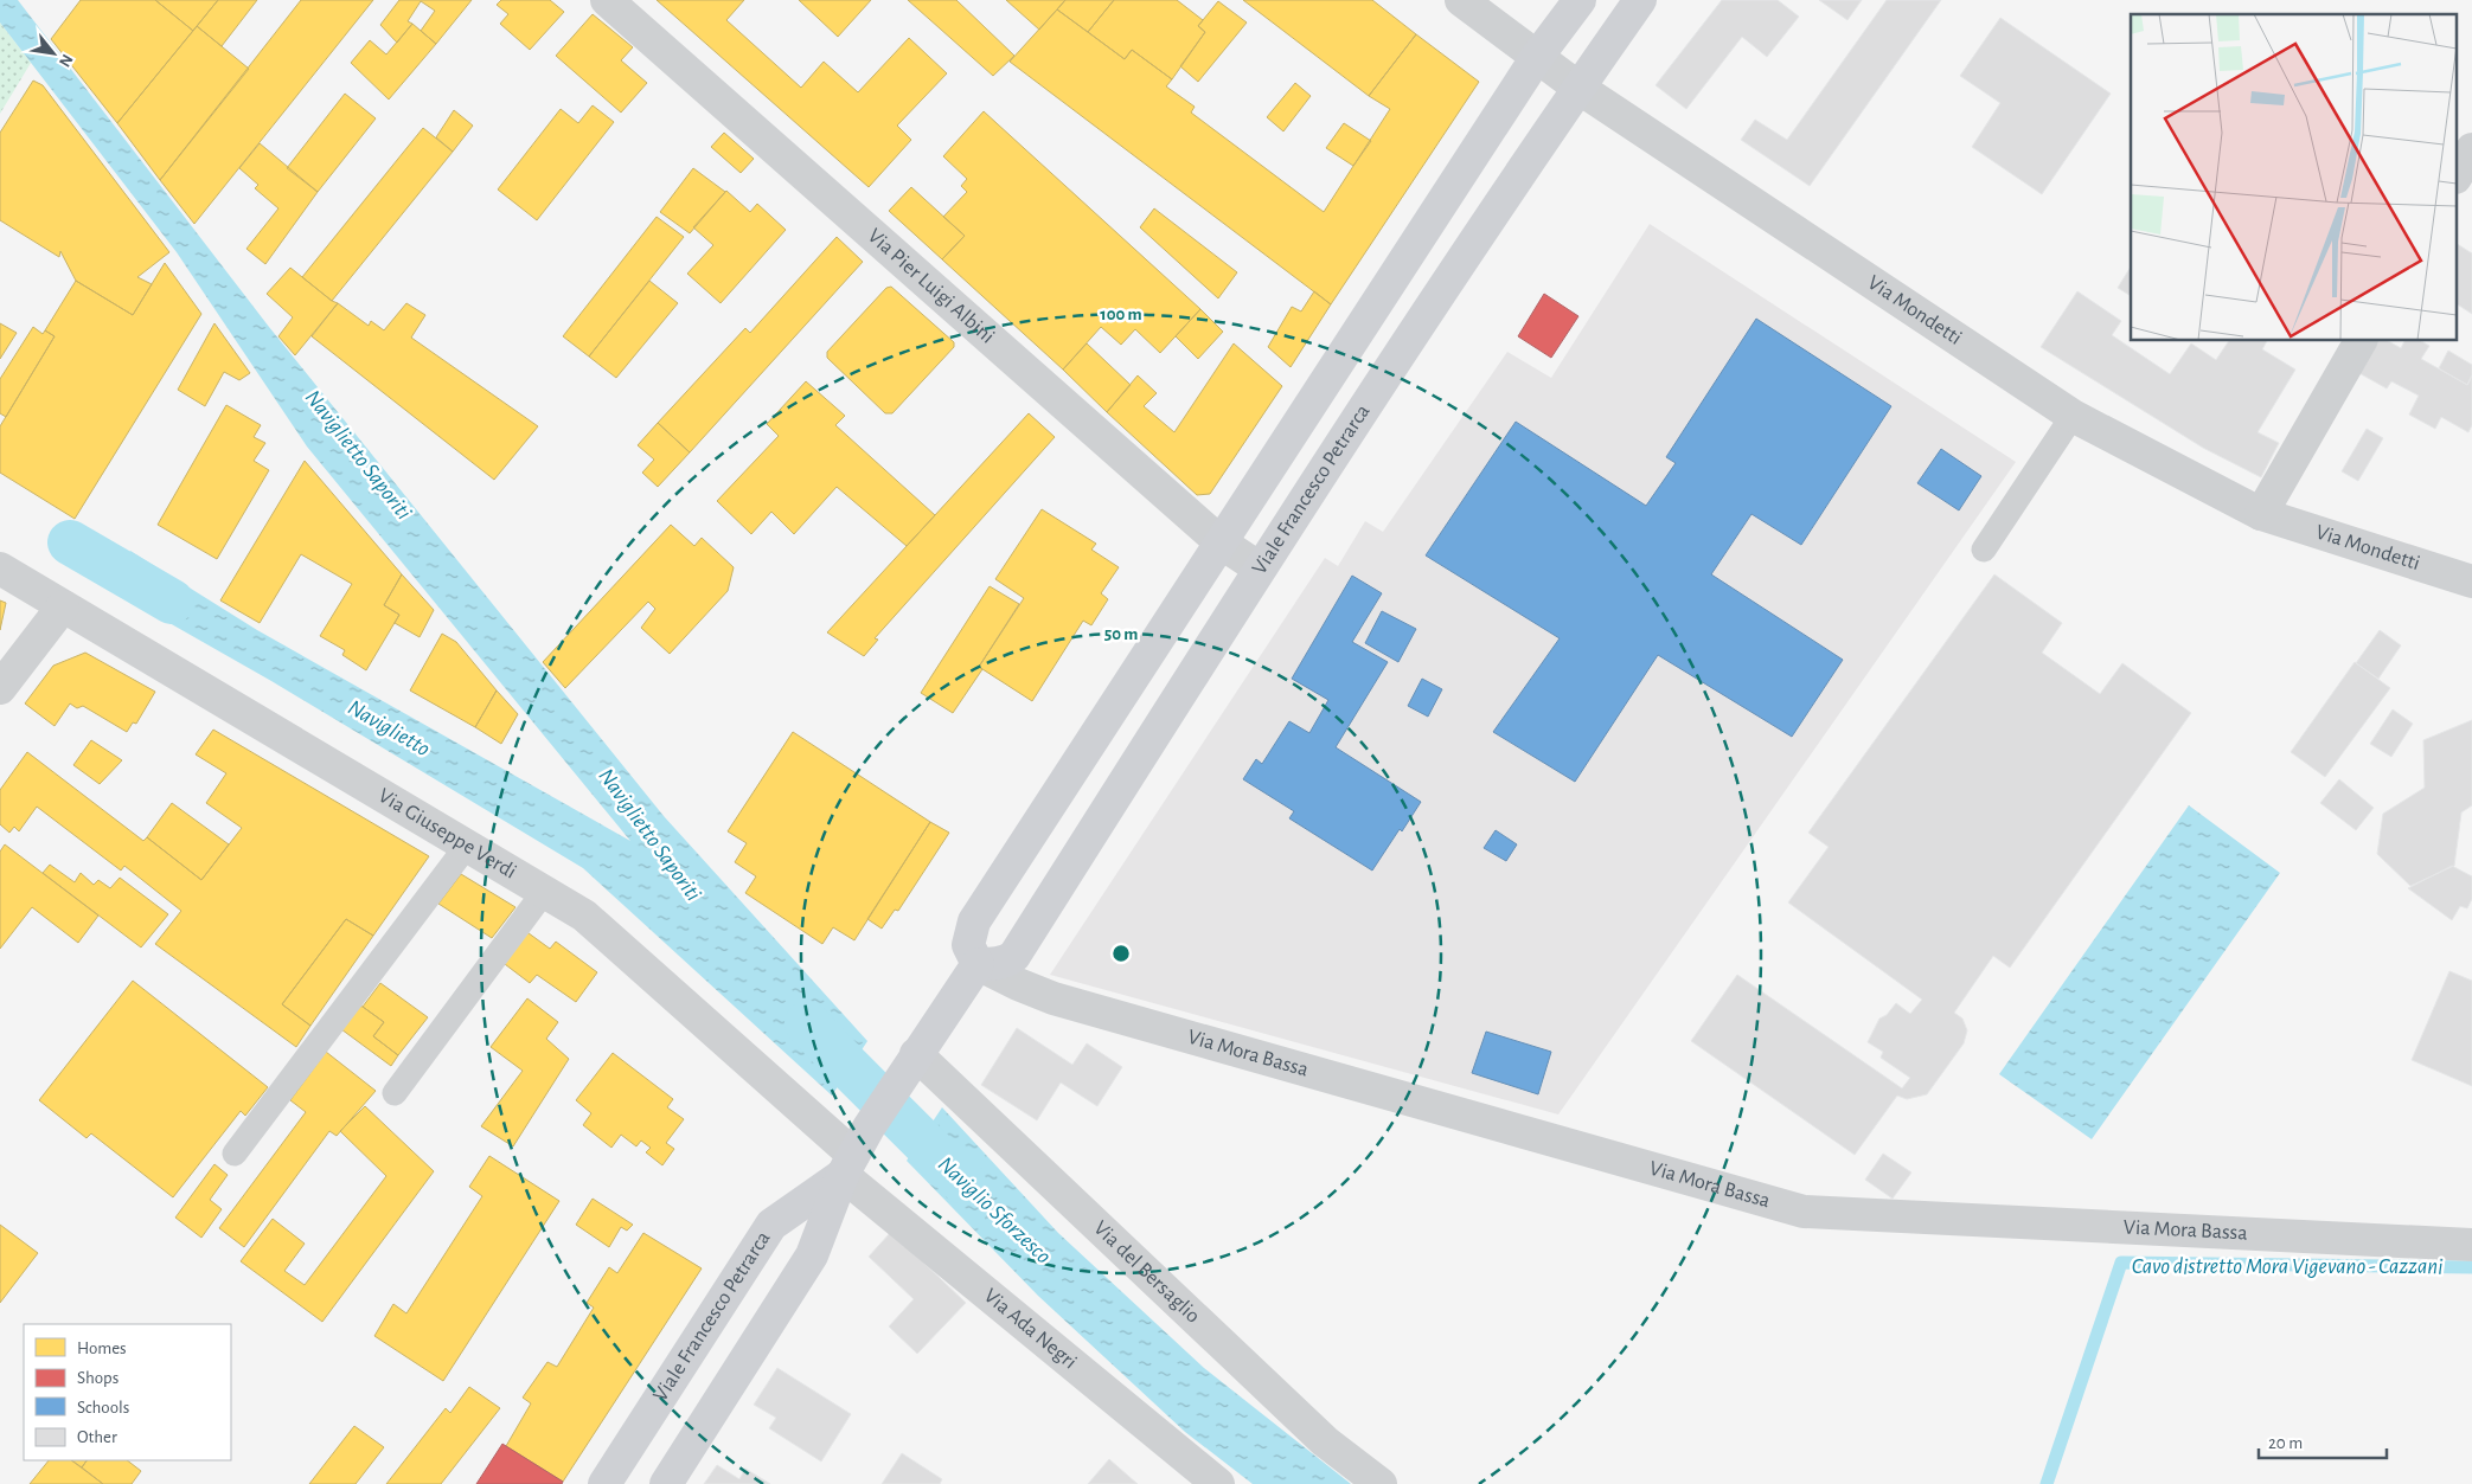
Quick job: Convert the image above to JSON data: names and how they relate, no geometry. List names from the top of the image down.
{
  "streets": {
    "main road": ["Viale Francesco Petrarca"],
    "street": [
      "Via Pier Luigi Albini",
      "Via Mondetti",
      "Via Giuseppe Verdi",
      "Via Mora Bassa",
      "Via del Bersaglio",
      "Via Ada Negri"
    ]
  },
  "crossings": [
    ["Via Pier Luigi Albini", "Viale Francesco Petrarca"],
    ["Via Mondetti", "Viale Francesco Petrarca"],
    ["Viale Francesco Petrarca", "Via Giuseppe Verdi"],
    ["Viale Francesco Petrarca", "Via Mora Bassa"],
    ["Viale Francesco Petrarca", "Via del Bersaglio"],
    ["Viale Francesco Petrarca", "Via Ada Negri"],
    ["Via Giuseppe Verdi", "Via Ada Negri"]
  ],
  "water": [
    "Naviglietto Saporiti",
    "Naviglietto",
    "Naviglio Sforzesco",
    "Cavo distretto Mora Vigevano - Cazzani"
  ],
  "legend": [
    "Homes",
    "Shops",
    "Schools",
    "Other"
  ],
  "scale_bar": "20 m",
  "north": "bottom right",
  "rings": ["100 m", "50 m"]
}
